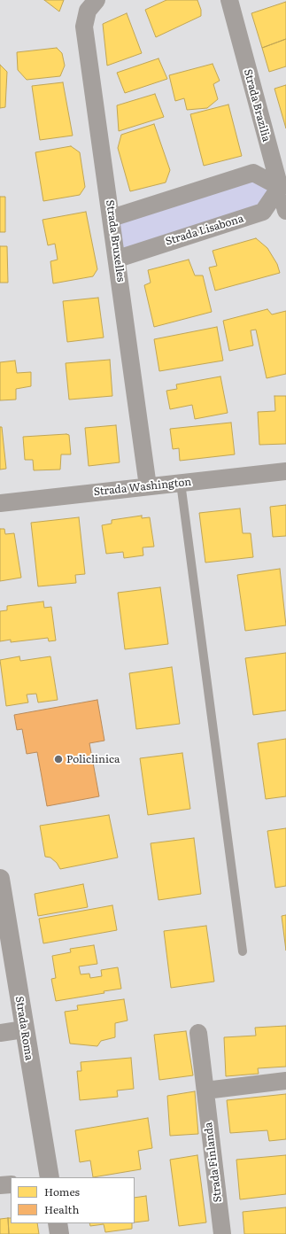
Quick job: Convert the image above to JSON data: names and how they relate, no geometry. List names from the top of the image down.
{
  "streets": {
    "street": [
      "Strada Brazilia",
      "Strada Lisabona",
      "Strada Bruxelles",
      "Strada Washington",
      "Strada Roma",
      "Strada Finlanda"
    ]
  },
  "crossings": [
    ["Strada Brazilia", "Strada Lisabona"],
    ["Strada Lisabona", "Strada Bruxelles"],
    ["Strada Bruxelles", "Strada Washington"]
  ],
  "places": ["Policlinica"],
  "legend": ["Homes", "Health"]
}
